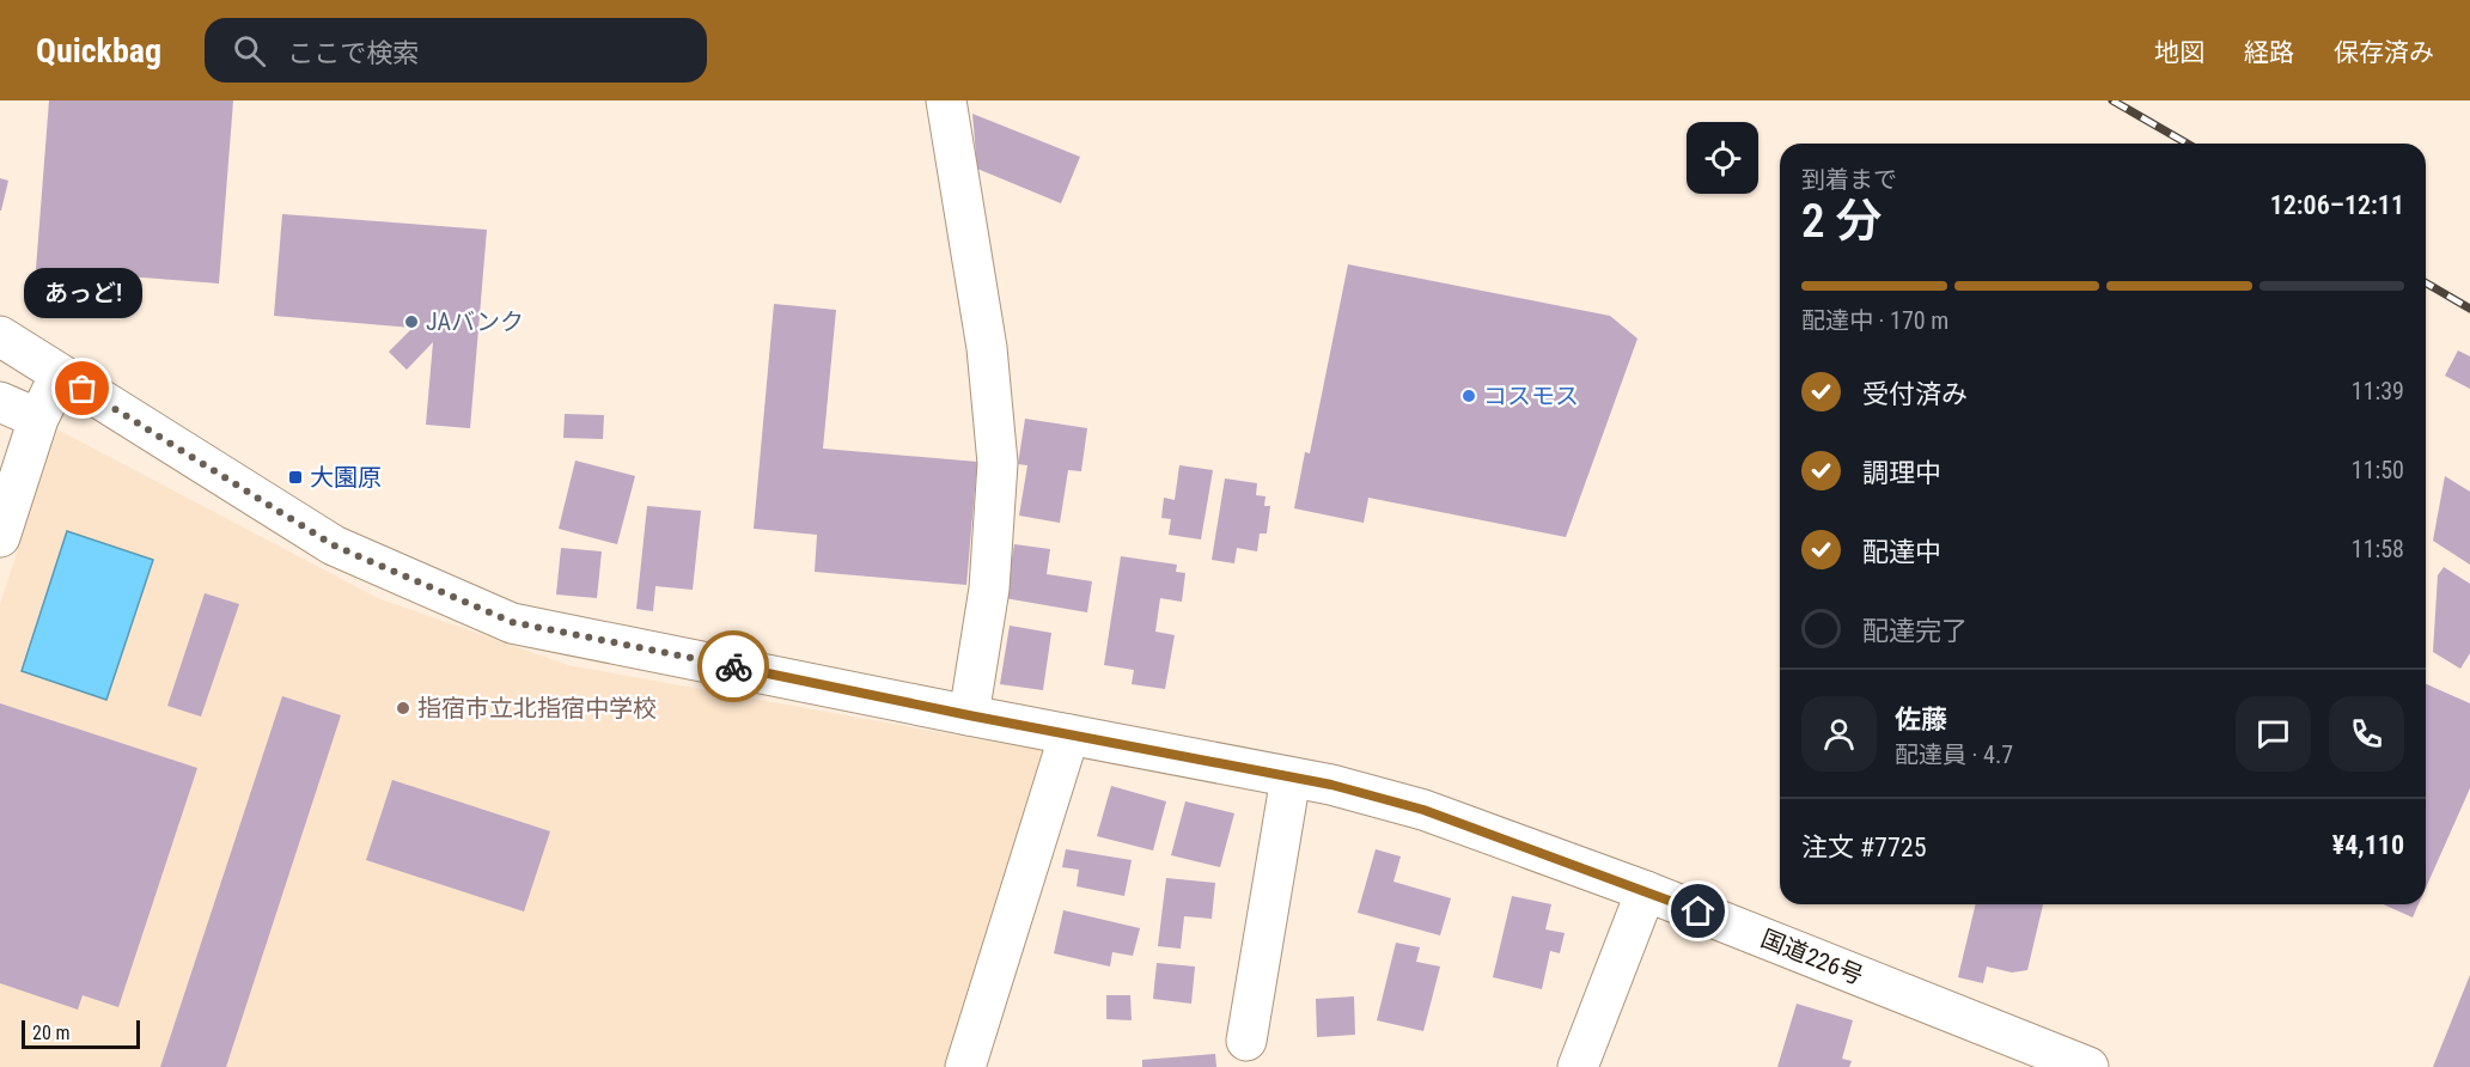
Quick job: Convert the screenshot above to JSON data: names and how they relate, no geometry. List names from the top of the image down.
{
  "streets": {
    "main road": ["国道226号"]
  },
  "places": {
    "other": [
      "JAバンク",
      "あっど!",
      "コスモス",
      "指宿市立北指宿中学校"
    ],
    "transit": ["大園原"]
  },
  "scale_bar": "20 m",
  "page": {
    "header": "Quickbag",
    "search": "ここで検索",
    "nav": ["地図", "経路", "保存済み"],
    "heading": ["2 分", "到着まで", "12:06–12:11"],
    "panel": [
      "佐藤",
      "配達員 · 4.7",
      "注文 #7725",
      "¥4,110"
    ],
    "bar": "配達中 · 170 m",
    "bubble": "あっど!",
    "list": [
      ["受付済み", "11:39"],
      ["調理中", "11:50"],
      ["配達中", "11:58"],
      "配達完了"
    ],
    "scale": "20 m"
  }
}
